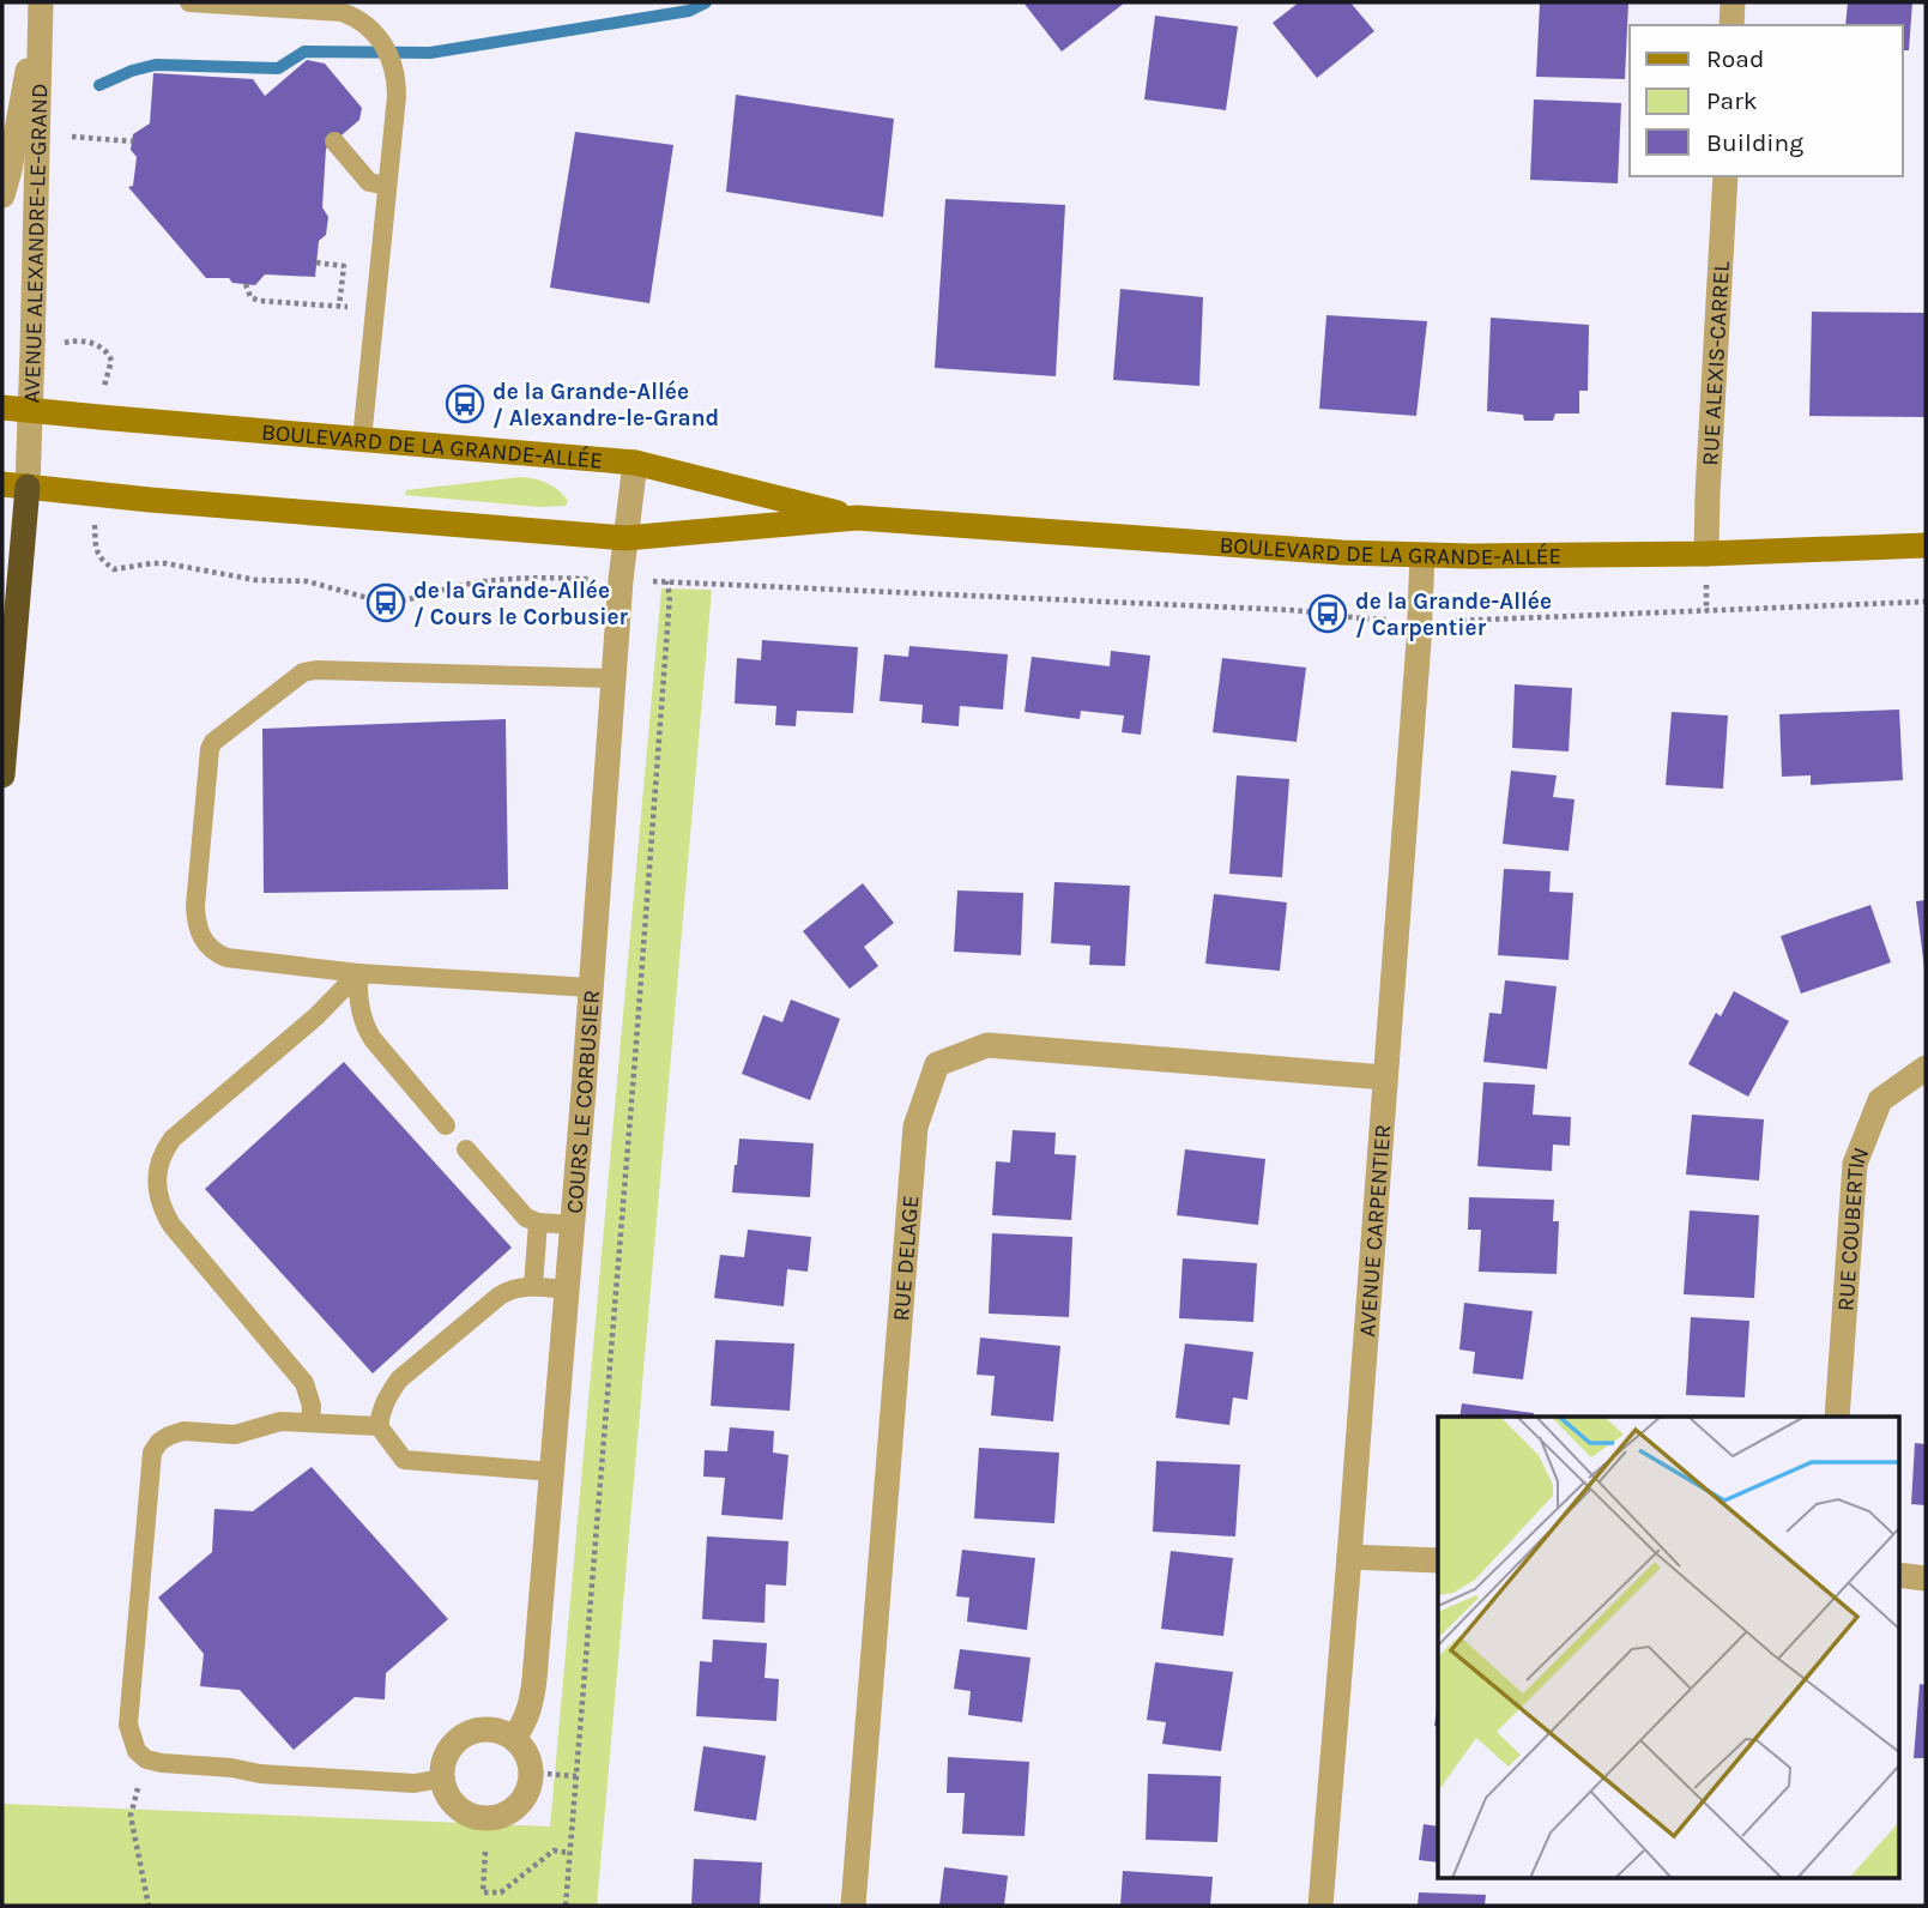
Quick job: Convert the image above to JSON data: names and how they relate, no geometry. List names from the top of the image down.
{
  "streets": {
    "street": [
      "AVENUE ALEXANDRE-LE-GRAND",
      "RUE ALEXIS-CARREL",
      "BOULEVARD DE LA GRANDE-ALLÉE",
      "COURS LE CORBUSIER",
      "RUE COUBERTIN",
      "AVENUE CARPENTIER",
      "RUE DELAGE"
    ]
  },
  "crossings": [
    ["AVENUE ALEXANDRE-LE-GRAND", "BOULEVARD DE LA GRANDE-ALLÉE"],
    ["RUE ALEXIS-CARREL", "BOULEVARD DE LA GRANDE-ALLÉE"],
    ["BOULEVARD DE LA GRANDE-ALLÉE", "COURS LE CORBUSIER"],
    ["BOULEVARD DE LA GRANDE-ALLÉE", "AVENUE CARPENTIER"],
    ["AVENUE CARPENTIER", "RUE DELAGE"]
  ],
  "places": {
    "bus stop": ["de la Grande-Allée / Alexandre-le-Grand", "de la Grande-Allée / Cours le Corbusier", "de la Grande-Allée / Carpentier"]
  },
  "legend": ["Road", "Park", "Building"]
}
